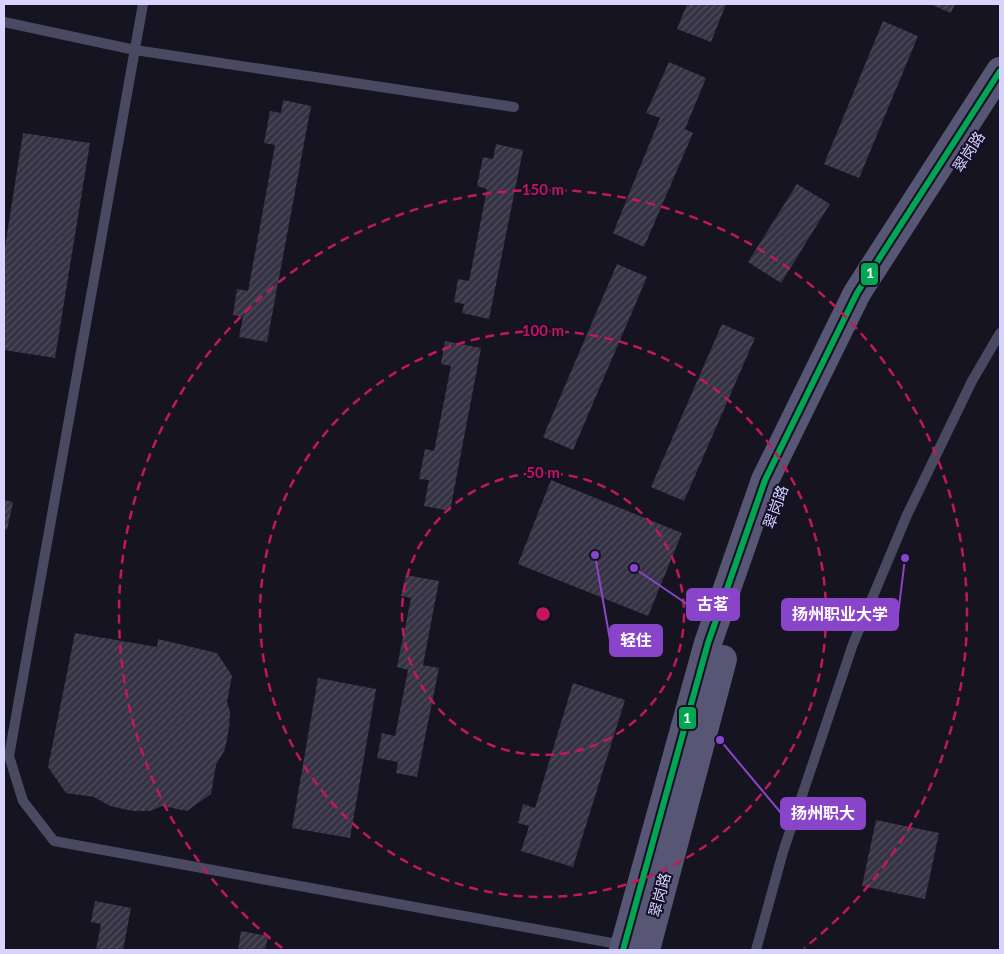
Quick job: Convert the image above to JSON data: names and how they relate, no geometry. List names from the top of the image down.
{
  "streets": {
    "main road": ["翠岗路"]
  },
  "places": [
    "轻住",
    "扬州职业大学",
    "古茗",
    "扬州职大"
  ],
  "lines": ["transit line 1"],
  "rings": ["150 m", "100 m", "50 m"]
}
